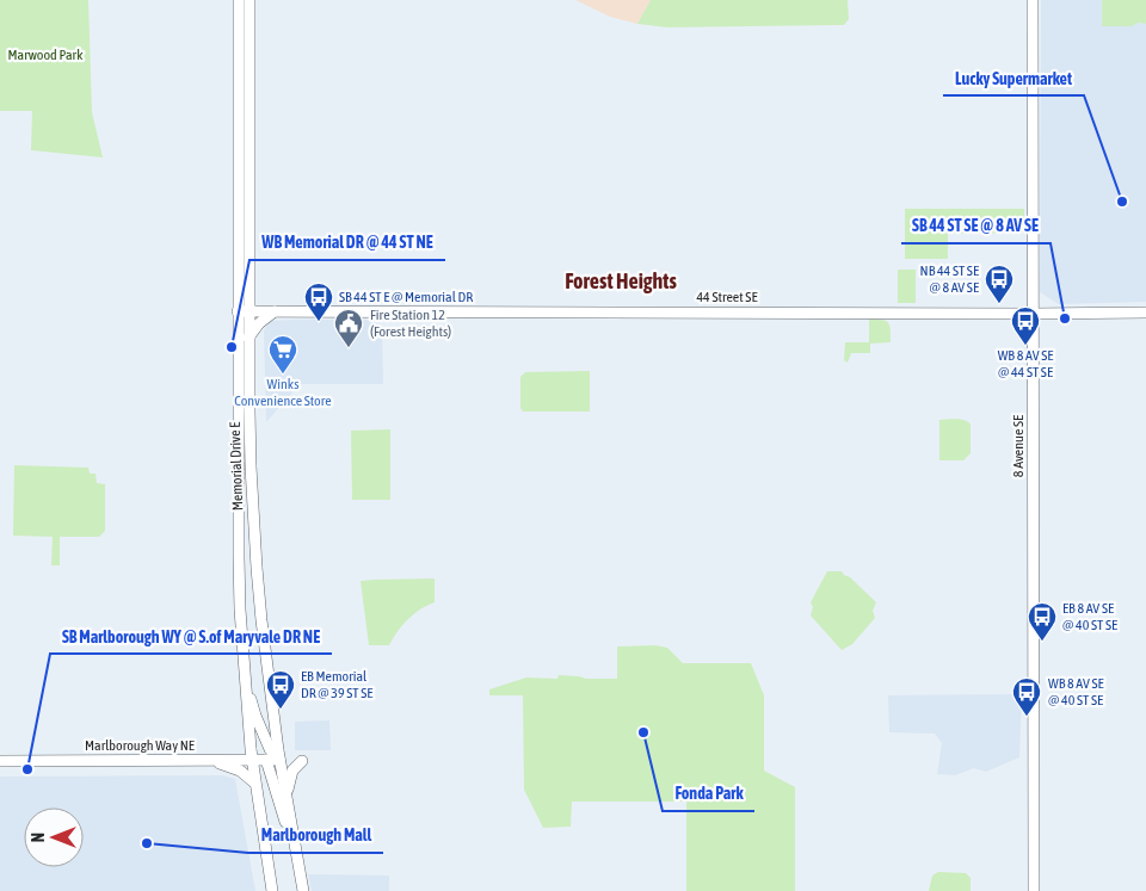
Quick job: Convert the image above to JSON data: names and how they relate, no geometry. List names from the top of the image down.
{
  "streets": {
    "main road": [
      "44 Street SE",
      "8 Avenue SE",
      "Memorial Drive E",
      "Marlborough Way NE"
    ]
  },
  "crossings": [
    ["44 Street SE", "8 Avenue SE"],
    ["44 Street SE", "Memorial Drive E"],
    ["Memorial Drive E", "Marlborough Way NE"]
  ],
  "districts": ["Forest Heights"],
  "parks": ["Marwood Park"],
  "places": {
    "other": [
      "Lucky Supermarket",
      "SB 44 ST SE @ 8 AV SE",
      "WB Memorial DR @ 44 ST NE",
      "Fonda Park",
      "SB Marlborough WY @ S.of Maryvale DR NE",
      "Marlborough Mall"
    ],
    "bus stop": [
      "NB 44 ST SE @ 8 AV SE",
      "SB 44 ST E @ Memorial DR",
      "WB 8 AV SE @ 44 ST SE",
      "EB 8 AV SE @ 40 ST SE",
      "EB Memorial DR @ 39 ST SE",
      "WB 8 AV SE @ 40 ST SE"
    ],
    "public building": ["Fire Station 12 (Forest Heights)"],
    "supermarket": ["Winks Convenience Store"]
  },
  "north": "left"
}
